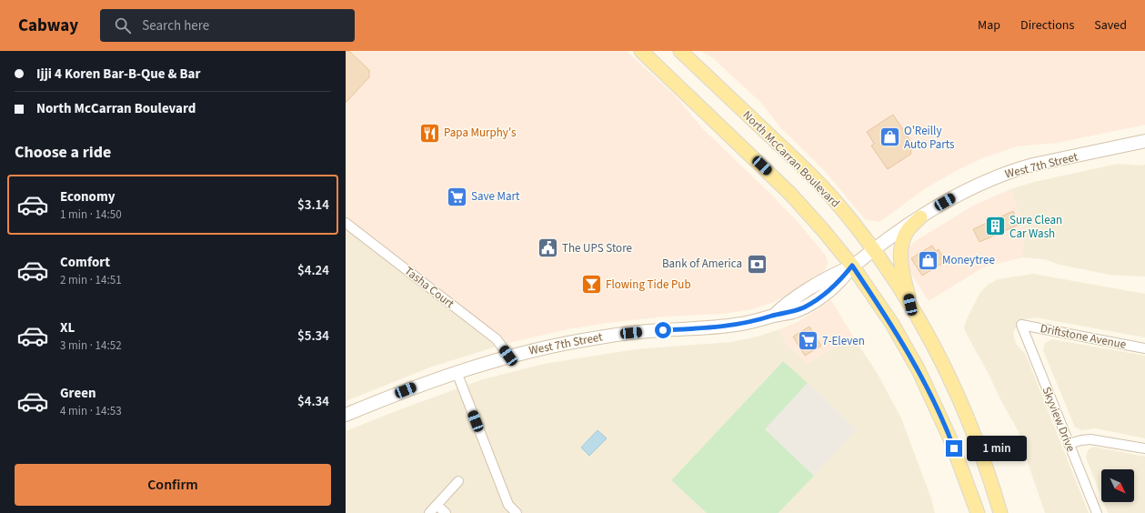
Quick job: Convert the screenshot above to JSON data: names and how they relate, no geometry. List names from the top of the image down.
{
  "streets": {
    "main road": ["North McCarran Boulevard", "West 7th Street"],
    "street": ["Tasha Court", "Driftstone Avenue", "Skyview Drive"]
  },
  "crossings": [
    ["North McCarran Boulevard", "West 7th Street"],
    ["West 7th Street", "Tasha Court"],
    ["Driftstone Avenue", "Skyview Drive"]
  ],
  "places": {
    "restaurant": ["Papa Murphy's"],
    "shop": ["O'Reilly Auto Parts", "Moneytree"],
    "supermarket": ["Save Mart", "7-Eleven"],
    "building": ["Sure Clean Car Wash"],
    "public building": ["The UPS Store"],
    "bank": ["Bank of America"],
    "bar": ["Flowing Tide Pub"]
  },
  "north": "bottom right",
  "page": {
    "header": "Cabway",
    "search": "Search here",
    "nav": ["Map", "Directions", "Saved"],
    "banner": ["Ijji 4 Koren Bar-B-Que & Bar", "North McCarran Boulevard"],
    "heading": "Choose a ride",
    "list": [
      {
        "name": "Economy",
        "note": "1 min · 14:50",
        "value": "$3.14"
      },
      {
        "name": "Comfort",
        "note": "2 min · 14:51",
        "value": "$4.24"
      },
      {
        "name": "XL",
        "note": "3 min · 14:52",
        "value": "$5.34"
      },
      {
        "name": "Green",
        "note": "4 min · 14:53",
        "value": "$4.34"
      }
    ],
    "bubble": "1 min",
    "buttons": "Confirm"
  }
}
